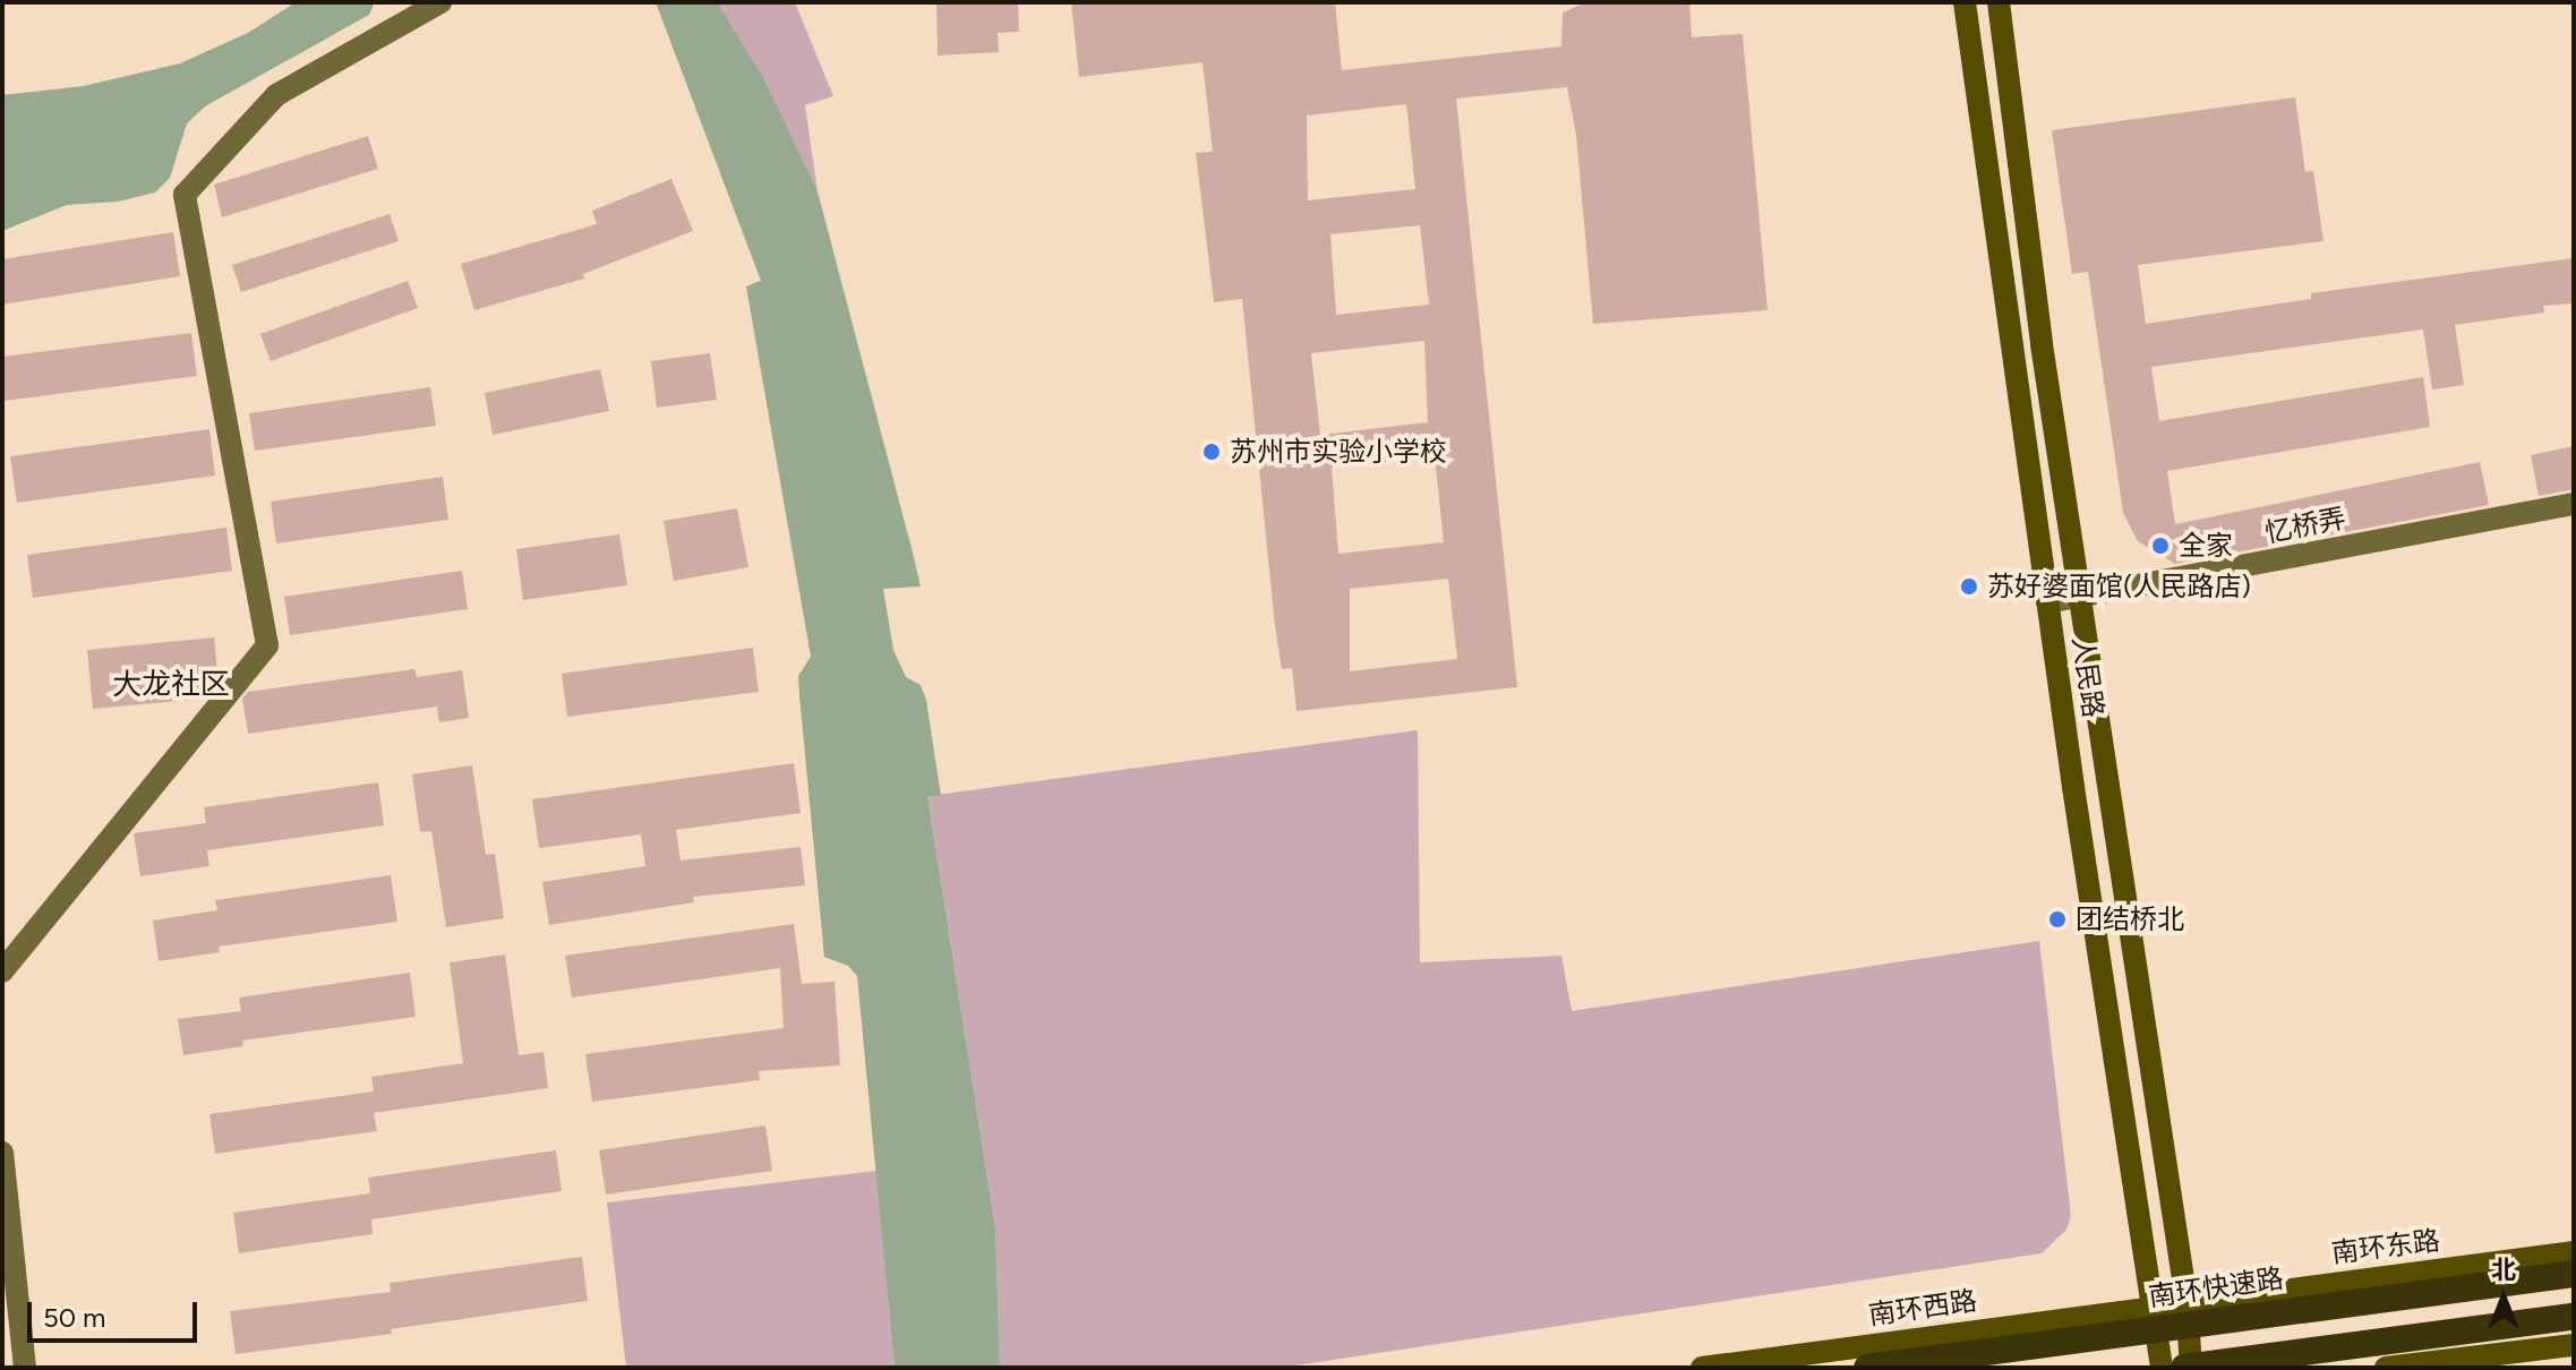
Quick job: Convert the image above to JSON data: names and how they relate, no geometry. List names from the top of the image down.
{
  "streets": {
    "highway": ["南环快速路"],
    "main road": ["人民路", "南环东路", "南环西路"],
    "street": ["忆桥弄"]
  },
  "crossings": [
    ["忆桥弄", "人民路"],
    ["人民路", "南环东路"],
    ["人民路", "南环西路"],
    ["南环东路", "南环西路"]
  ],
  "districts": ["大龙社区"],
  "places": [
    "苏州市实验小学校",
    "全家",
    "苏好婆面馆(人民路店)",
    "团结桥北"
  ],
  "scale_bar": "50 m",
  "north": "top"
}
